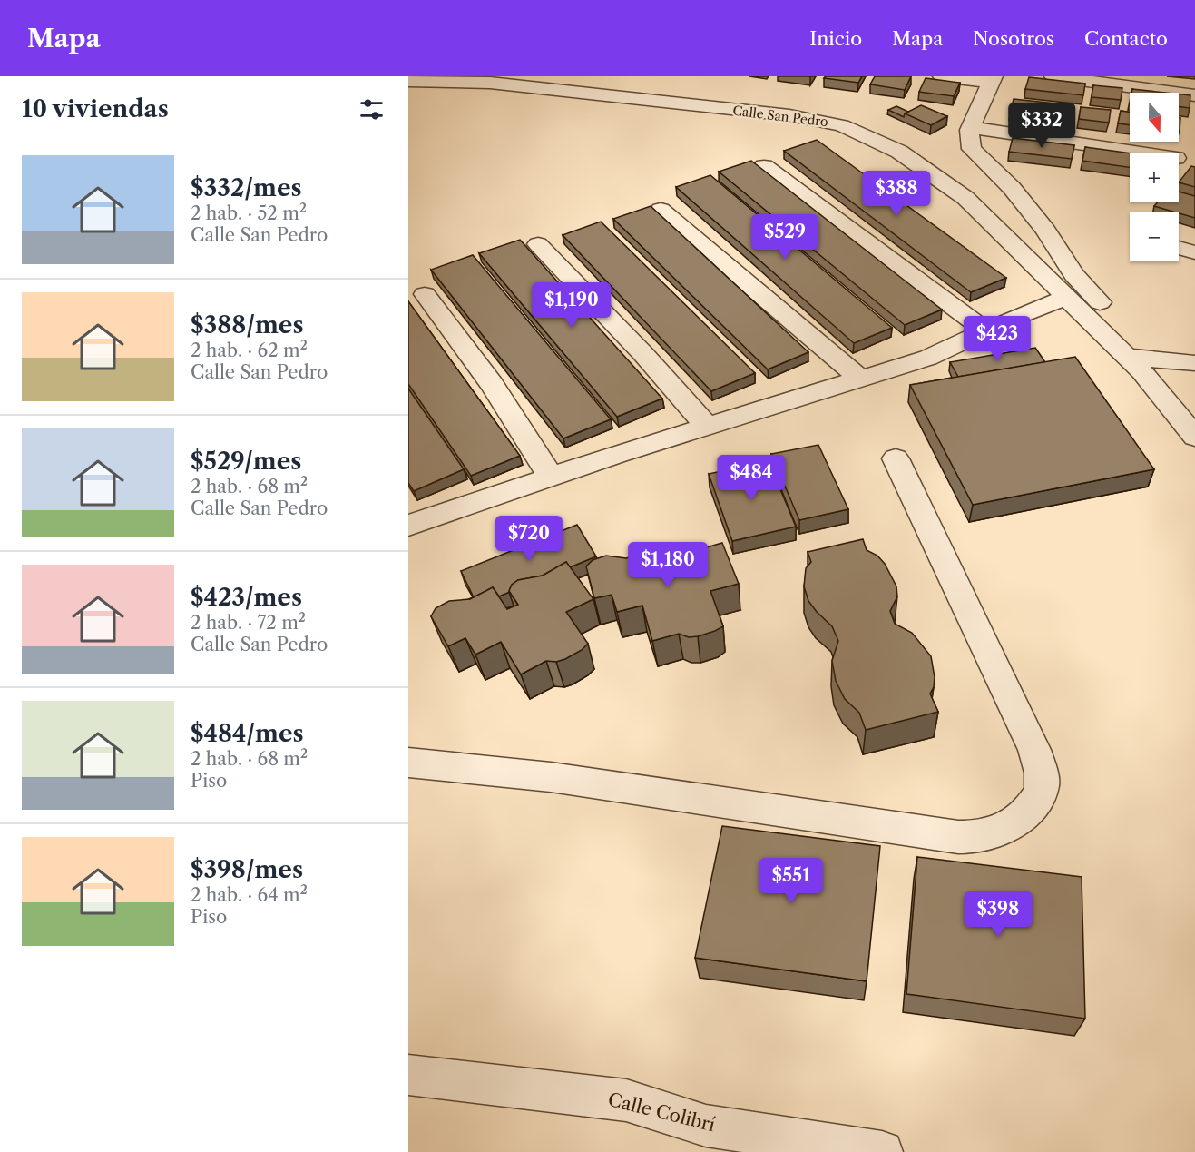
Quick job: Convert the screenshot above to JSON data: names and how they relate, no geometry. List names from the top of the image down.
{
  "streets": {
    "street": ["Calle San Pedro", "Calle Colibrí"]
  },
  "north": "bottom",
  "page": {
    "header": "Mapa",
    "nav": [
      "Inicio",
      "Mapa",
      "Nosotros",
      "Contacto"
    ],
    "heading": "10 viviendas",
    "map_buttons": ["+", "−"],
    "price": [
      "$332",
      "$388",
      "$529",
      "$1,190",
      "$423",
      "$484",
      "$720",
      "$1,180",
      "$551",
      "$398"
    ],
    "list": [
      {
        "name": "$332/mes",
        "note": "2 hab. · 52 m² · Calle San Pedro"
      },
      {
        "name": "$388/mes",
        "note": "2 hab. · 62 m² · Calle San Pedro"
      },
      {
        "name": "$529/mes",
        "note": "2 hab. · 68 m² · Calle San Pedro"
      },
      {
        "name": "$423/mes",
        "note": "2 hab. · 72 m² · Calle San Pedro"
      },
      {
        "name": "$484/mes",
        "note": "2 hab. · 68 m² · Piso"
      },
      {
        "name": "$398/mes",
        "note": "2 hab. · 64 m² · Piso"
      }
    ]
  }
}
